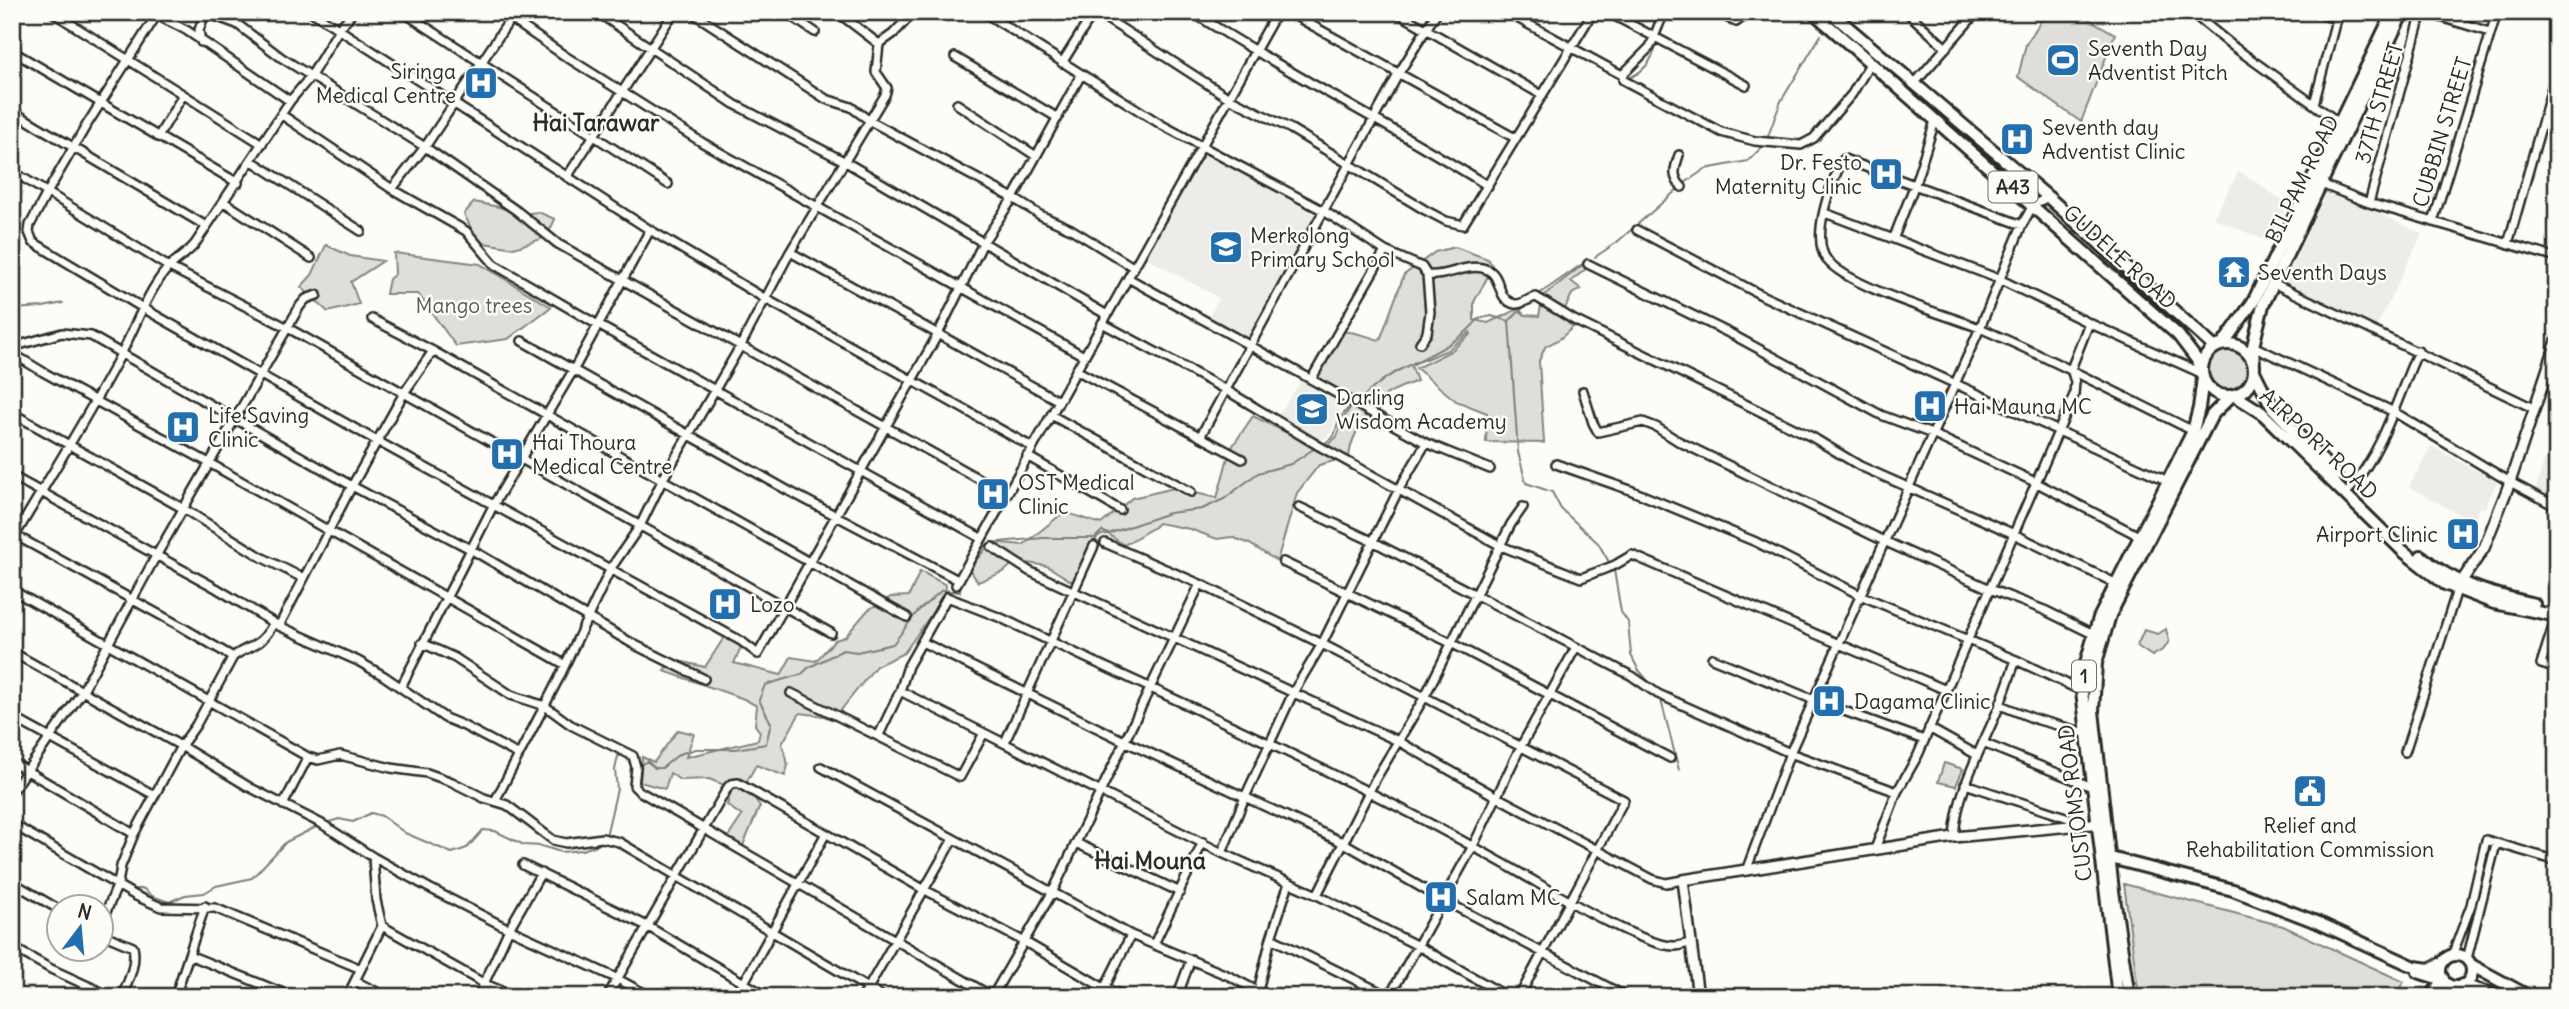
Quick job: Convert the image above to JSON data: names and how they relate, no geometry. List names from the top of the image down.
{
  "streets": {
    "main road": [
      "BILPAM ROAD",
      "A43",
      "GUDELE ROAD",
      "AIRPORT ROAD",
      "1",
      "CUSTOMS ROAD"
    ],
    "street": ["37TH STREET", "CUBBIN STREET"]
  },
  "crossings": [
    ["BILPAM ROAD", "GUDELE ROAD"],
    ["BILPAM ROAD", "AIRPORT ROAD"],
    ["BILPAM ROAD", "1"],
    ["BILPAM ROAD", "CUSTOMS ROAD"],
    ["A43", "GUDELE ROAD"],
    ["GUDELE ROAD", "AIRPORT ROAD"],
    ["GUDELE ROAD", "1"],
    ["GUDELE ROAD", "CUSTOMS ROAD"],
    ["AIRPORT ROAD", "1"],
    ["AIRPORT ROAD", "CUSTOMS ROAD"],
    ["1", "CUSTOMS ROAD"]
  ],
  "districts": ["Hai Tarawar", "Hai Mouna"],
  "parks": ["Mango trees"],
  "places": {
    "sports": ["Seventh Day Adventist Pitch"],
    "hospital": [
      "Siringa Medical Centre",
      "Seventh day Adventist Clinic",
      "Dr. Festo Maternity Clinic",
      "Hai Mauna MC",
      "Life Saving Clinic",
      "Hai Thoura Medical Centre",
      "OST Medical Clinic",
      "Airport Clinic",
      "Lozo",
      "Dagama Clinic",
      "Salam MC"
    ],
    "school or university": ["Merkolong Primary School", "Darling Wisdom Academy"],
    "temple": ["Seventh Days"],
    "public building": ["Relief and Rehabilitation Commission"]
  },
  "north": "top"
}
